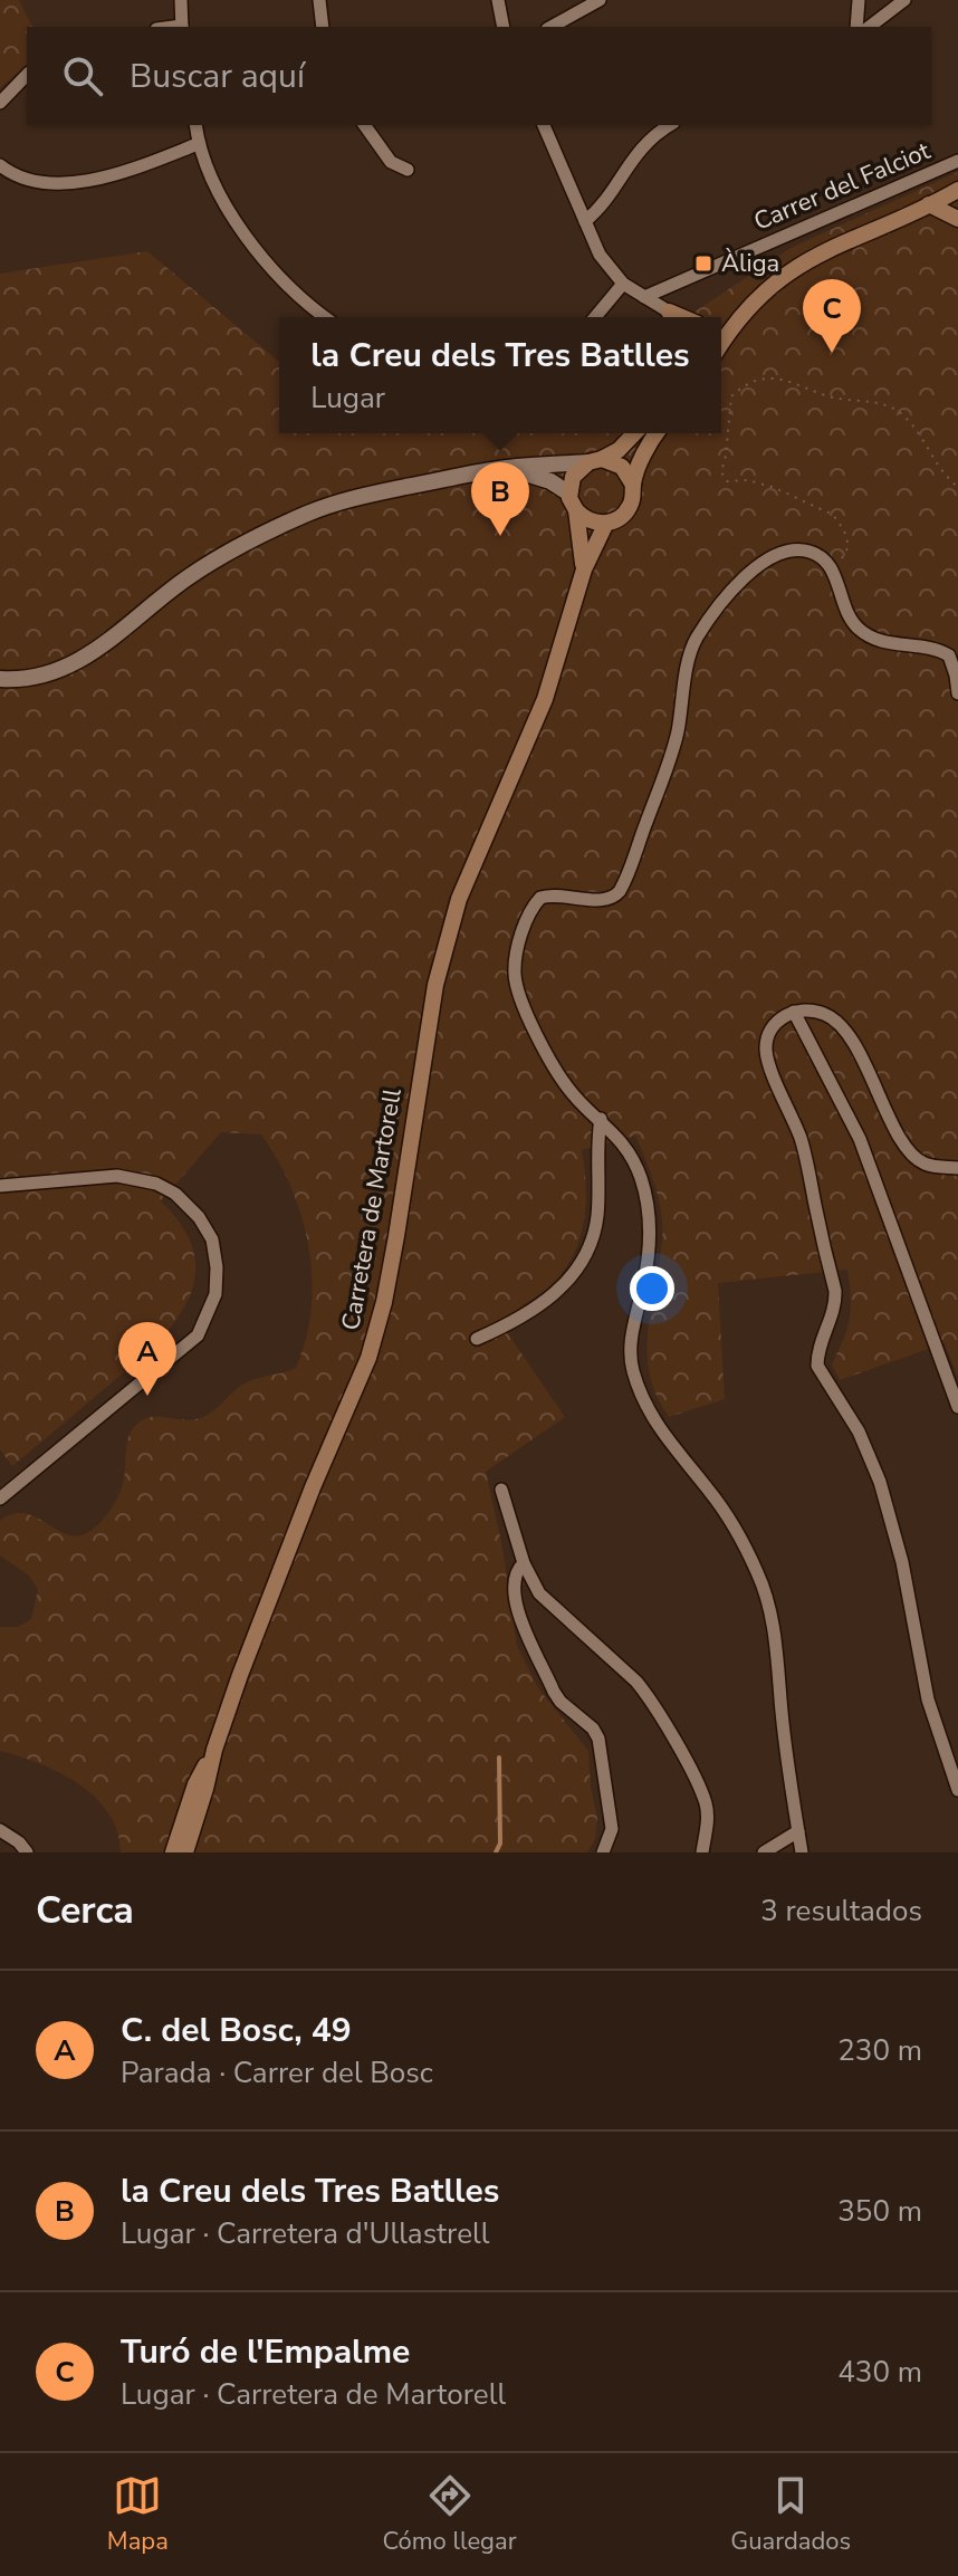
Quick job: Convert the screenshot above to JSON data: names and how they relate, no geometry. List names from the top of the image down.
{
  "streets": {
    "main road": ["Carretera de Martorell"],
    "street": ["Carrer del Falciot"]
  },
  "places": {
    "transit": ["Àliga"]
  },
  "page": {
    "search": "Buscar aquí",
    "pins": ["C", "B", "A"],
    "popup": ["la Creu dels Tres Batlles", "Lugar"],
    "heading": ["Cerca", "3 resultados"],
    "list": [
      {
        "mark": "A",
        "name": "C. del Bosc, 49",
        "note": "Parada · Carrer del Bosc",
        "value": "230 m"
      },
      {
        "mark": "B",
        "name": "la Creu dels Tres Batlles",
        "note": "Lugar · Carretera d'Ullastrell",
        "value": "350 m"
      },
      {
        "mark": "C",
        "name": "Turó de l'Empalme",
        "note": "Lugar · Carretera de Martorell",
        "value": "430 m"
      }
    ],
    "nav": ["Mapa", "Cómo llegar", "Guardados"]
  }
}
